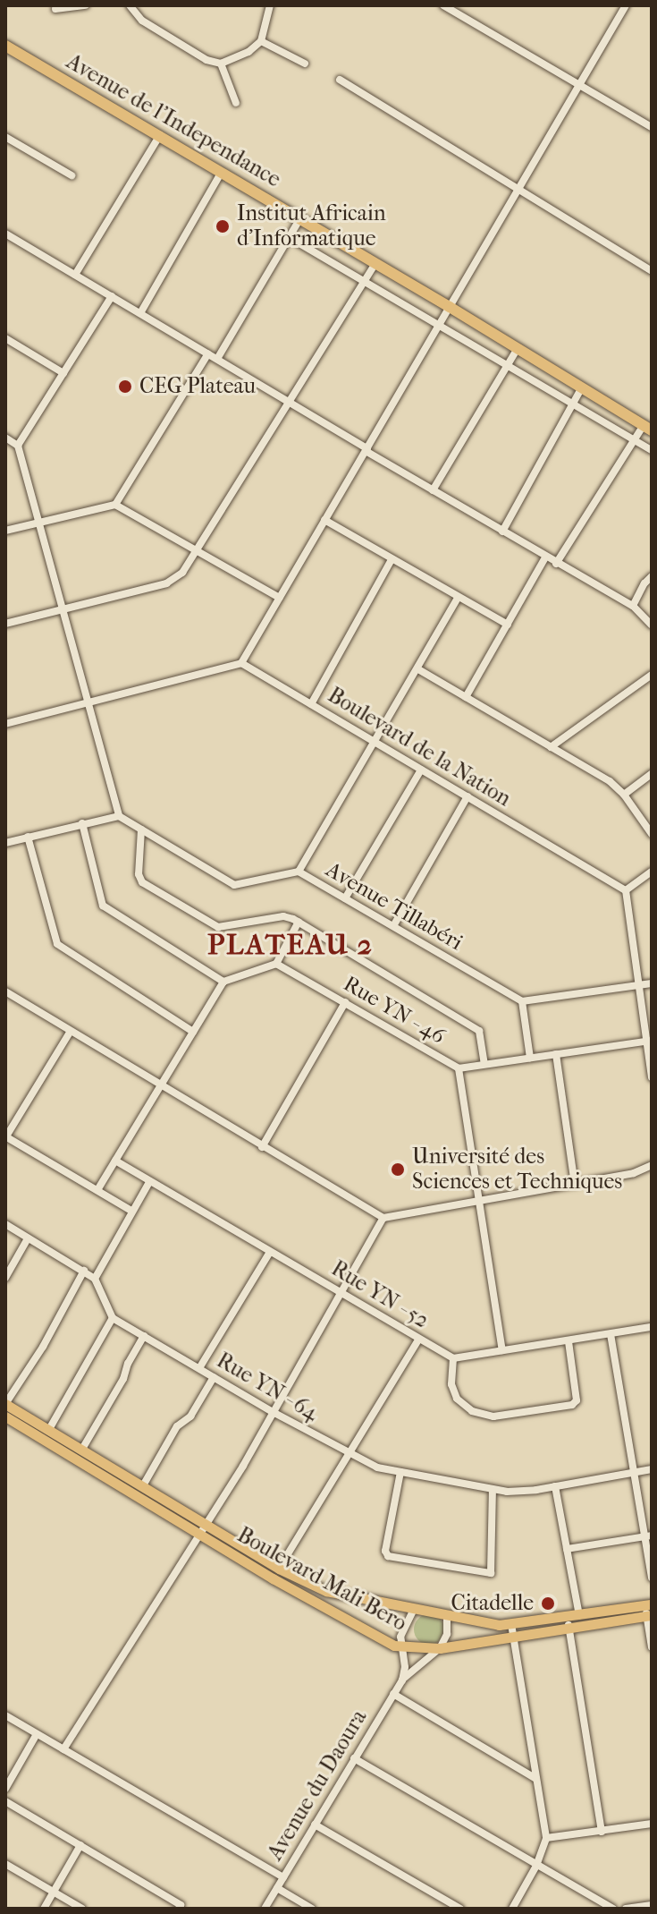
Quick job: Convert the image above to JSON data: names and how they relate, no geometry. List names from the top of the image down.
{
  "streets": {
    "highway": ["Avenue de l'Independance"],
    "main road": ["Boulevard Mali Bero"],
    "street": [
      "Boulevard de la Nation",
      "Avenue Tillabéri",
      "Rue YN - 46",
      "Rue YN - 52",
      "Rue YN - 64",
      "Avenue du Daoura"
    ]
  },
  "crossings": [
    ["Boulevard Mali Bero", "Avenue du Daoura"]
  ],
  "districts": ["PLATEAU 2"],
  "places": [
    "Institut Africain d’Informatique",
    "CEG Plateau",
    "Université des Sciences et Techniques",
    "Citadelle"
  ]
}
